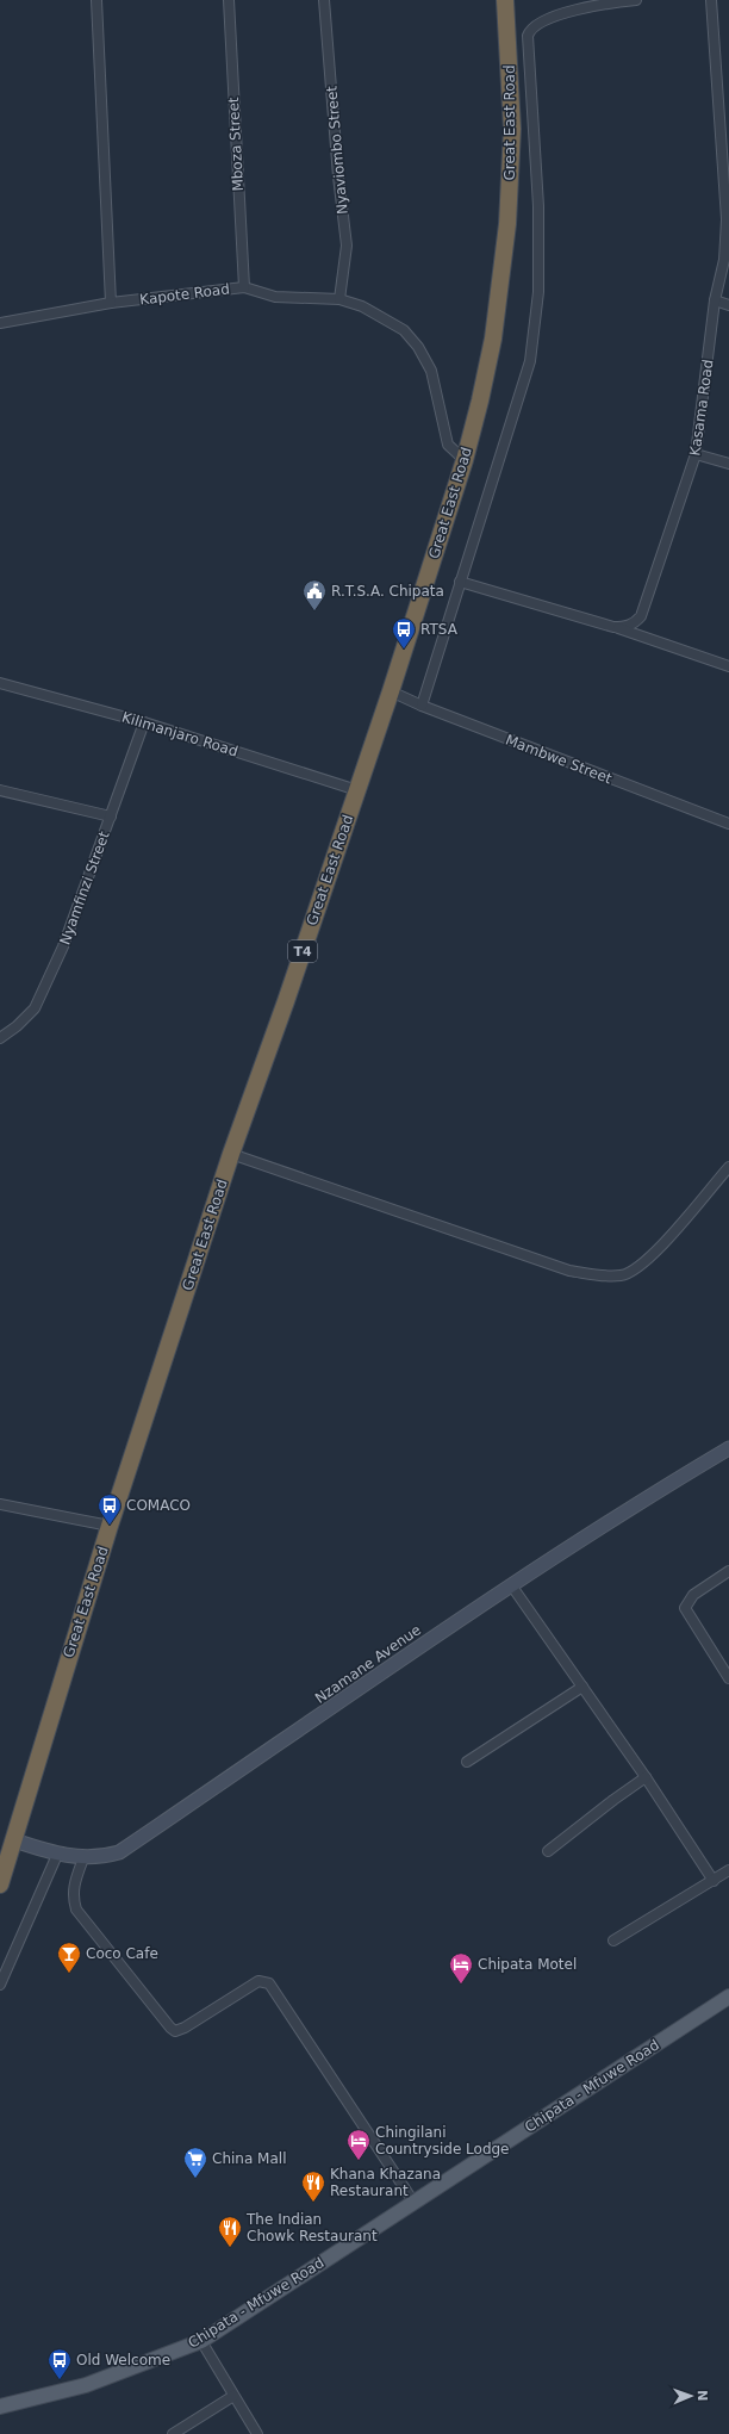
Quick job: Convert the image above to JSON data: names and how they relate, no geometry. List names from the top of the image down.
{
  "streets": {
    "highway": ["Great East Road", "T4"],
    "main road": ["Chipata - Mfuwe Road"],
    "street": [
      "Mboza Street",
      "Nyaviombo Street",
      "Kapote Road",
      "Kasama Road",
      "Kilimanjaro Road",
      "Mambwe Street",
      "Nyamfinzi Street",
      "Nzamane Avenue"
    ]
  },
  "crossings": [
    ["Great East Road", "Kapote Road"],
    ["Great East Road", "Kilimanjaro Road"],
    ["Great East Road", "Mambwe Street"],
    ["Great East Road", "Nzamane Avenue"],
    ["Mboza Street", "Kapote Road"],
    ["Nyaviombo Street", "Kapote Road"],
    ["Kilimanjaro Road", "Nyamfinzi Street"]
  ],
  "places": {
    "public building": ["R.T.S.A. Chipata"],
    "bus stop": ["RTSA", "COMACO", "Old Welcome"],
    "bar": ["Coco Cafe"],
    "hotel": ["Chipata Motel", "Chingilani Countryside Lodge"],
    "supermarket": ["China Mall"],
    "restaurant": ["Khana Khazana Restaurant", "The Indian Chowk Restaurant"]
  },
  "north": "right"
}
